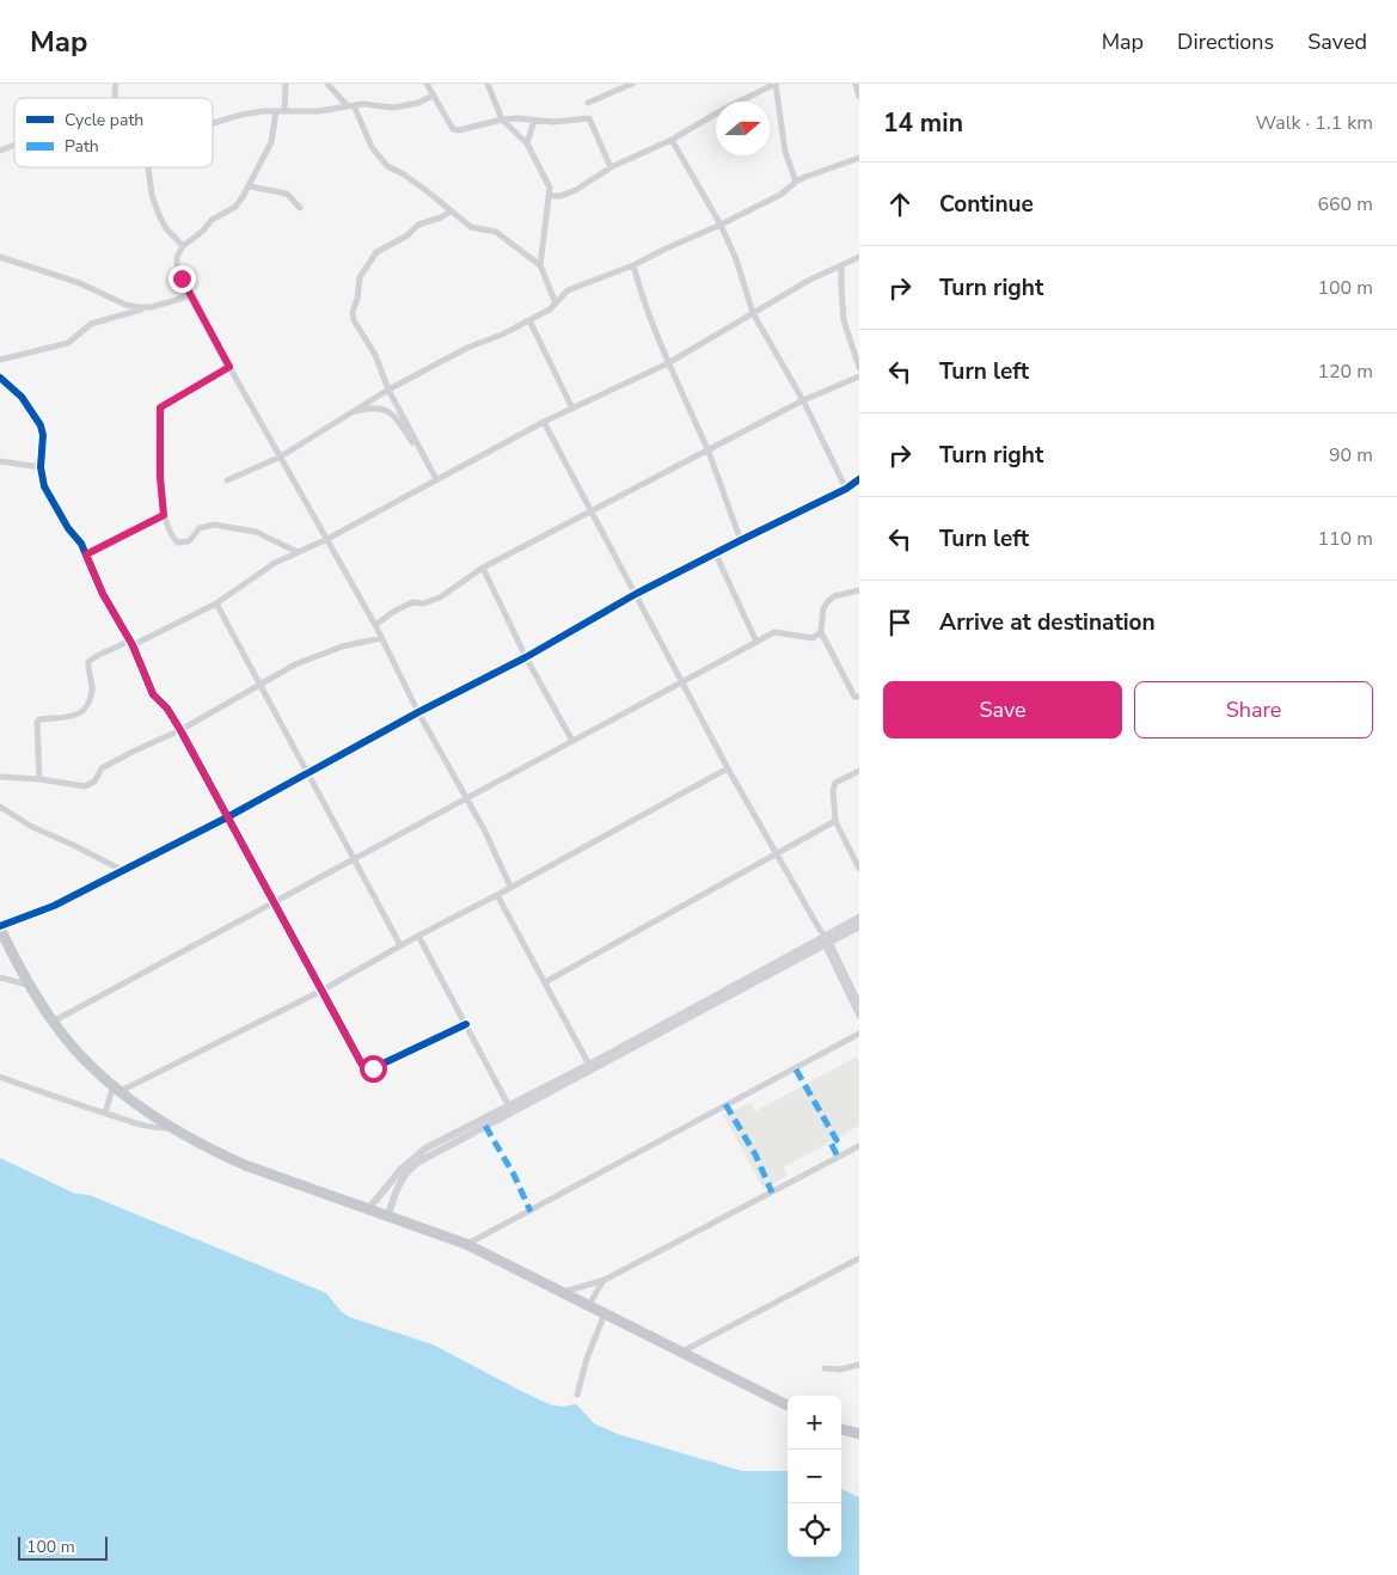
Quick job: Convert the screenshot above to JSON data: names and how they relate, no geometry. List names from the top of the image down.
{
  "legend": ["Cycle path", "Path"],
  "scale_bar": "100 m",
  "north": "right",
  "page": {
    "header": "Map",
    "nav": ["Map", "Directions", "Saved"],
    "heading": ["14 min", "Walk · 1.1 km"],
    "list": [
      ["Continue", "660 m"],
      ["Turn right", "100 m"],
      ["Turn left", "120 m"],
      ["Turn right", "90 m"],
      ["Turn left", "110 m"],
      "Arrive at destination"
    ],
    "buttons": ["Save", "Share"],
    "map_buttons": ["+", "−"],
    "scale": "100 m"
  }
}
